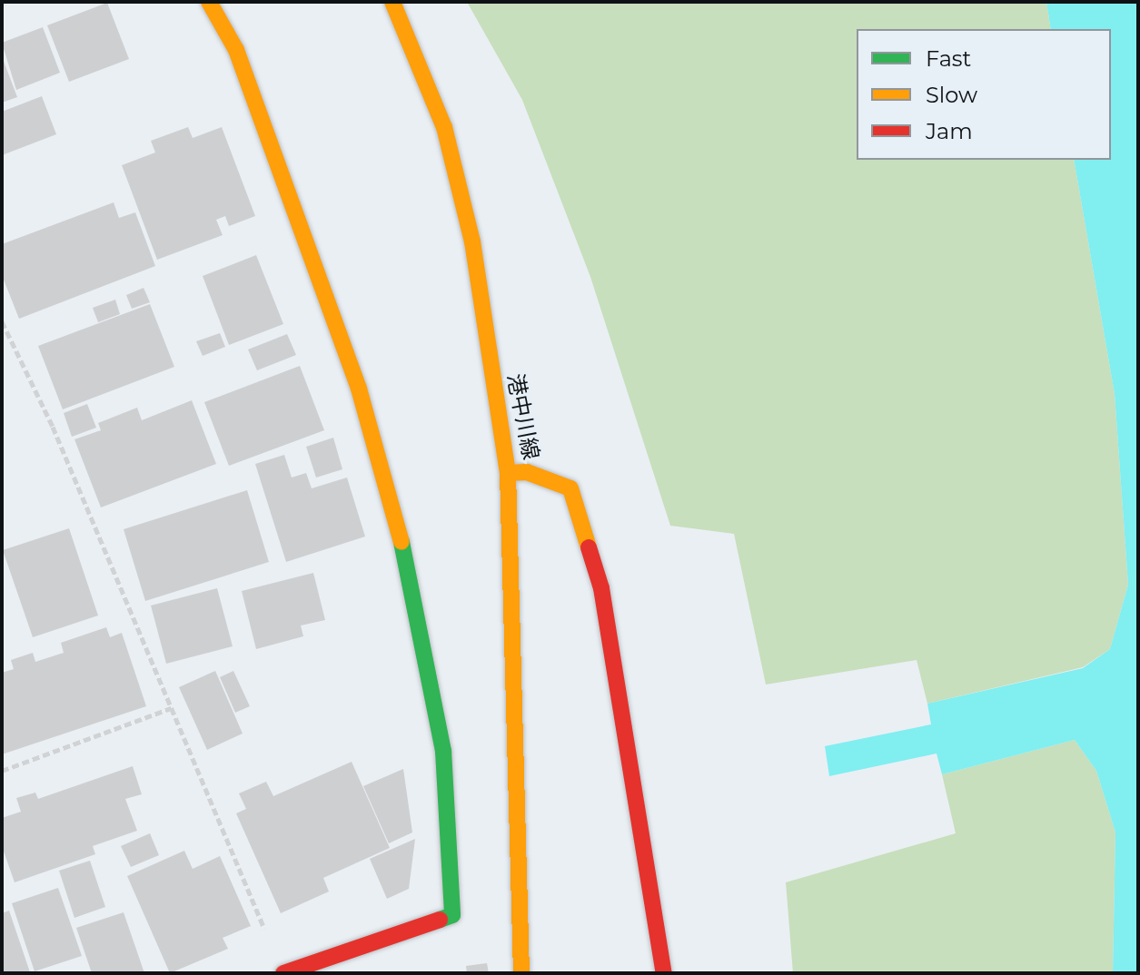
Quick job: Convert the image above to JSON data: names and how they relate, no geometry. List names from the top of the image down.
{
  "streets": {
    "street": ["港中川線"]
  },
  "legend": ["Fast", "Slow", "Jam"]
}
